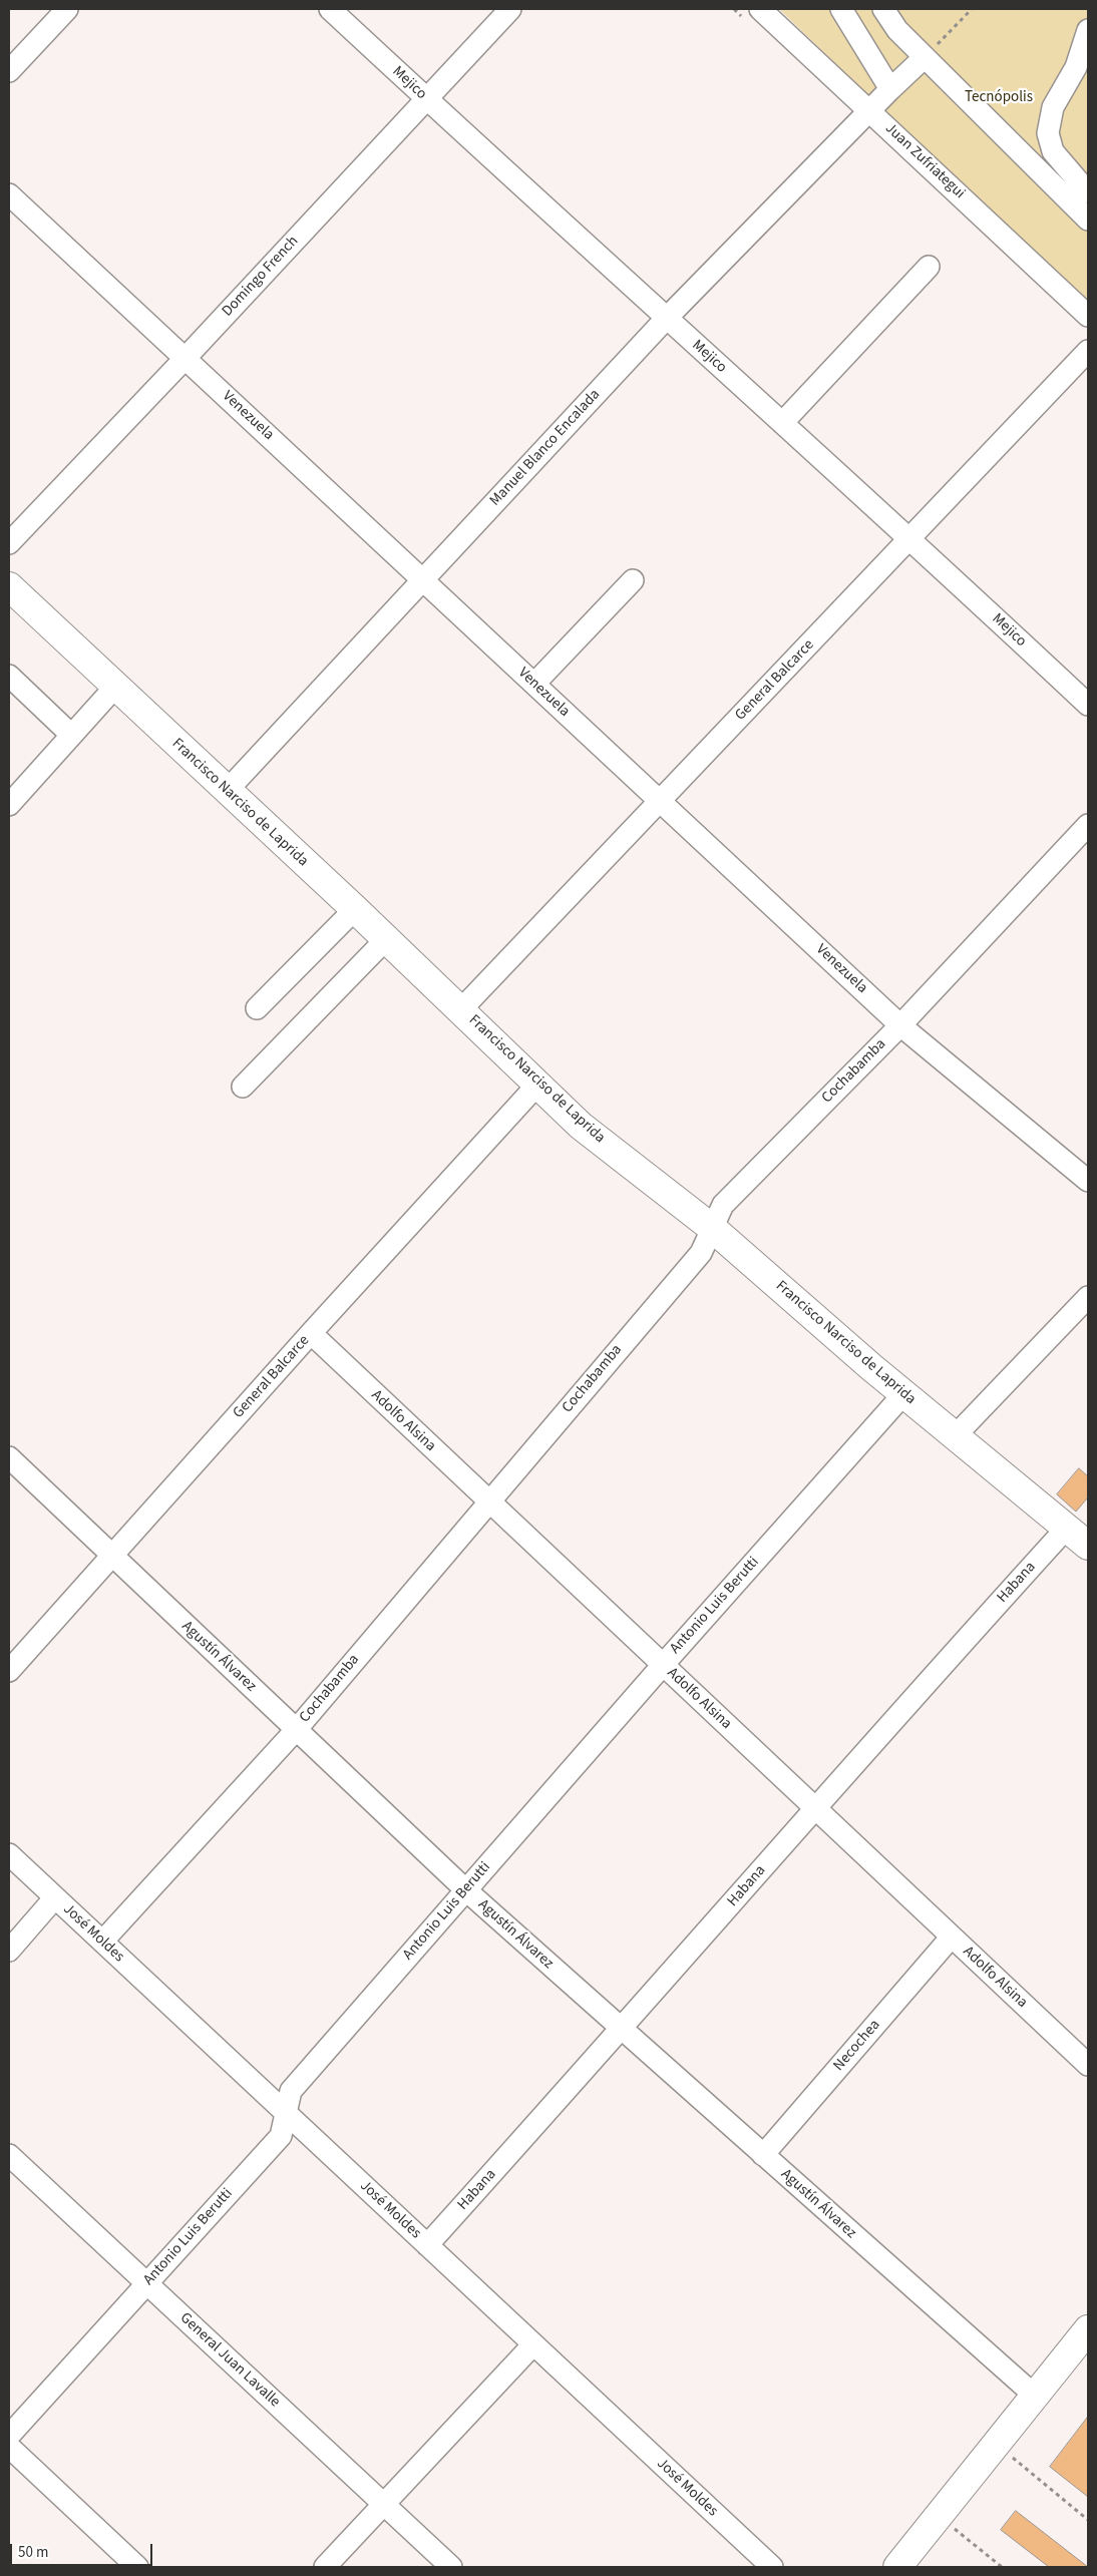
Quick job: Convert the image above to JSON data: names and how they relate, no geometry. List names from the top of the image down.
{
  "streets": {
    "main road": ["Francisco Narciso de Laprida"],
    "street": [
      "Mejico",
      "Juan Zufriategui",
      "Domingo French",
      "Venezuela",
      "Manuel Blanco Encalada",
      "General Balcarce",
      "Cochabamba",
      "Adolfo Alsina",
      "Habana",
      "Antonio Luis Berutti",
      "Agustín Álvarez",
      "José Moldes",
      "Necochea",
      "General Juan Lavalle"
    ]
  },
  "crossings": [
    ["Mejico", "Domingo French"],
    ["Mejico", "Manuel Blanco Encalada"],
    ["Mejico", "General Balcarce"],
    ["Juan Zufriategui", "Manuel Blanco Encalada"],
    ["Domingo French", "Venezuela"],
    ["Venezuela", "Manuel Blanco Encalada"],
    ["Venezuela", "General Balcarce"],
    ["Venezuela", "Cochabamba"],
    ["Manuel Blanco Encalada", "Francisco Narciso de Laprida"],
    ["General Balcarce", "Francisco Narciso de Laprida"],
    ["General Balcarce", "Adolfo Alsina"],
    ["General Balcarce", "Agustín Álvarez"],
    ["Francisco Narciso de Laprida", "Cochabamba"],
    ["Francisco Narciso de Laprida", "Habana"],
    ["Francisco Narciso de Laprida", "Antonio Luis Berutti"],
    ["Cochabamba", "Adolfo Alsina"],
    ["Cochabamba", "Agustín Álvarez"],
    ["Cochabamba", "José Moldes"],
    ["Adolfo Alsina", "Habana"],
    ["Adolfo Alsina", "Antonio Luis Berutti"],
    ["Adolfo Alsina", "Necochea"],
    ["Habana", "Agustín Álvarez"],
    ["Habana", "José Moldes"],
    ["Antonio Luis Berutti", "Agustín Álvarez"],
    ["Antonio Luis Berutti", "José Moldes"],
    ["Antonio Luis Berutti", "General Juan Lavalle"],
    ["Agustín Álvarez", "Necochea"]
  ],
  "parks": ["Tecnópolis"],
  "scale_bar": "50 m"
}
